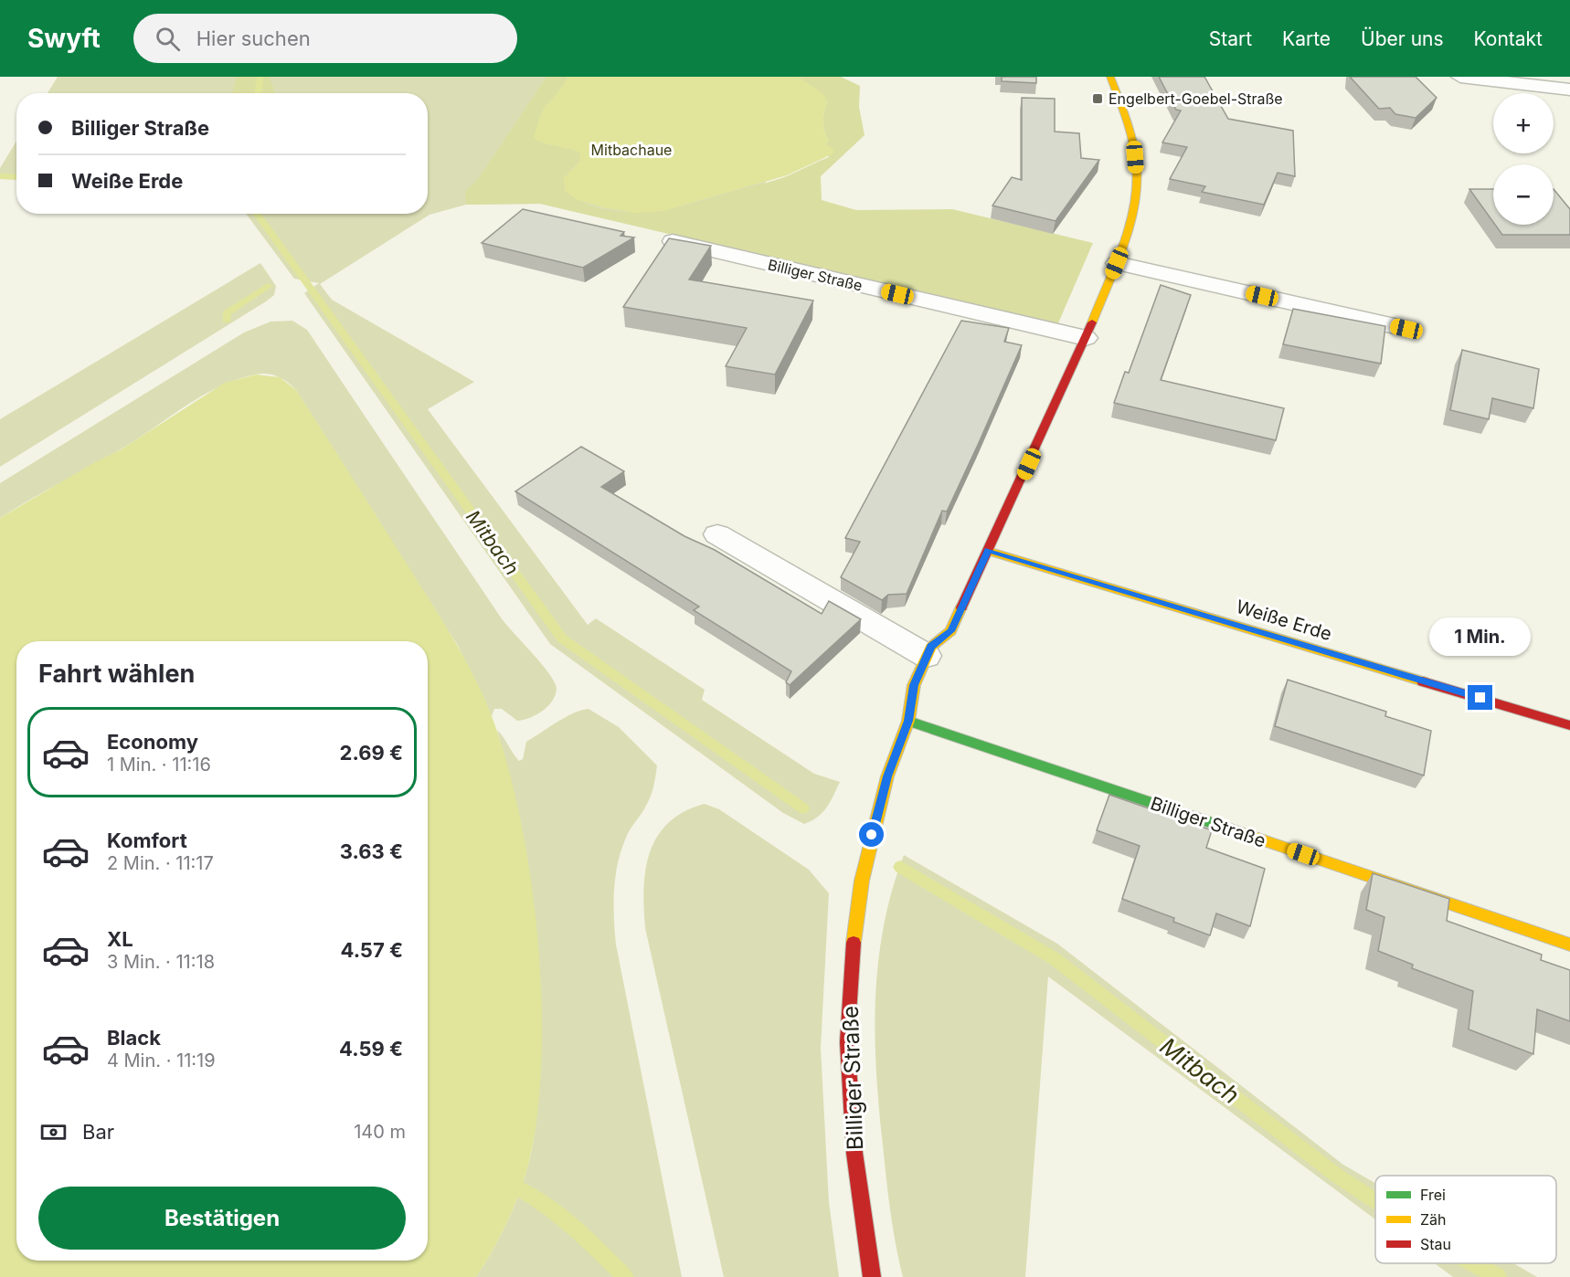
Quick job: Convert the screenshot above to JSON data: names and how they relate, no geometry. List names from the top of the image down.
{
  "streets": {
    "street": ["Billiger Straße", "Weiße Erde"]
  },
  "crossings": [
    ["Billiger Straße", "Weiße Erde"]
  ],
  "water": ["Mitbach"],
  "parks": ["Mitbachaue"],
  "places": {
    "transit": ["Engelbert-Goebel-Straße"]
  },
  "legend": ["Frei", "Zäh", "Stau"],
  "page": {
    "header": "Swyft",
    "search": "Hier suchen",
    "nav": [
      "Start",
      "Karte",
      "Über uns",
      "Kontakt"
    ],
    "map_buttons": ["+", "−"],
    "banner": ["Billiger Straße", "Weiße Erde"],
    "bubble": "1 Min.",
    "heading": "Fahrt wählen",
    "list": [
      {
        "name": "Economy",
        "note": "1 Min. · 11:16",
        "value": "2.69 €"
      },
      {
        "name": "Komfort",
        "note": "2 Min. · 11:17",
        "value": "3.63 €"
      },
      {
        "name": "XL",
        "note": "3 Min. · 11:18",
        "value": "4.57 €"
      },
      {
        "name": "Black",
        "note": "4 Min. · 11:19",
        "value": "4.59 €"
      }
    ],
    "pay": ["Bar", "140 m"],
    "buttons": "Bestätigen"
  }
}
